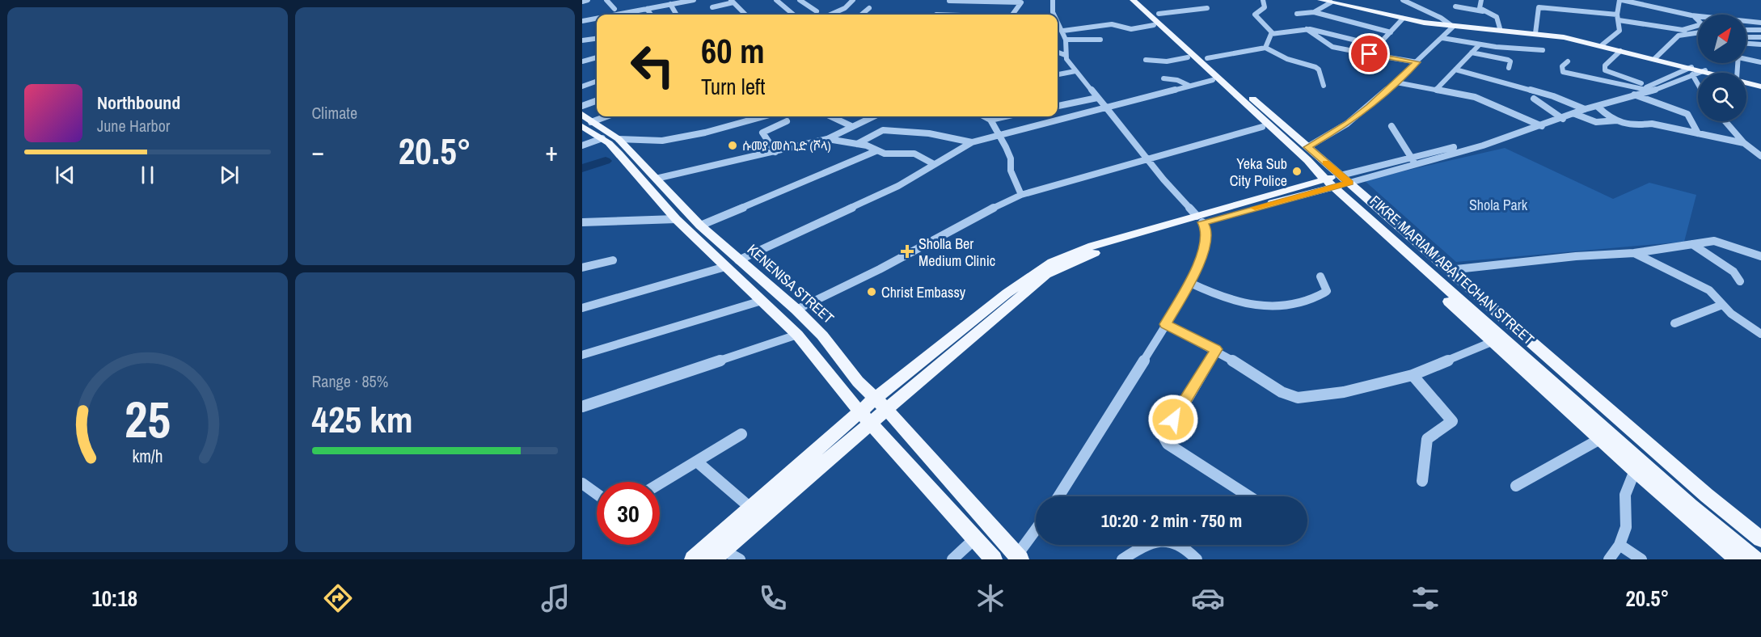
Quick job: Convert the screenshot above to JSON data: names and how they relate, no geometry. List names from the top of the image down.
{
  "streets": {
    "main road": ["FIKRE MARIAM ABA TECHAN STREET", "KENENISA STREET"]
  },
  "parks": ["Shola Park"],
  "places": {
    "other": ["ሱመያ መስጊድ (ሾላ)", "Yeka Sub City Police", "Christ Embassy"],
    "health": ["Sholla Ber Medium Clinic"]
  },
  "north": "top right",
  "page": {
    "tile": [
      "Climate",
      ["Range · 85%", "425 km"]
    ],
    "turn": ["60 m", "Turn left"],
    "song": ["Northbound", "June Harbor"],
    "heat": ["−", "20.5°", "+"],
    "limit": "30",
    "trip": "10:20 · 2 min · 750 m",
    "tabs": ["10:18", "20.5°"],
    "gauge": ["25", "km/h"]
  }
}
